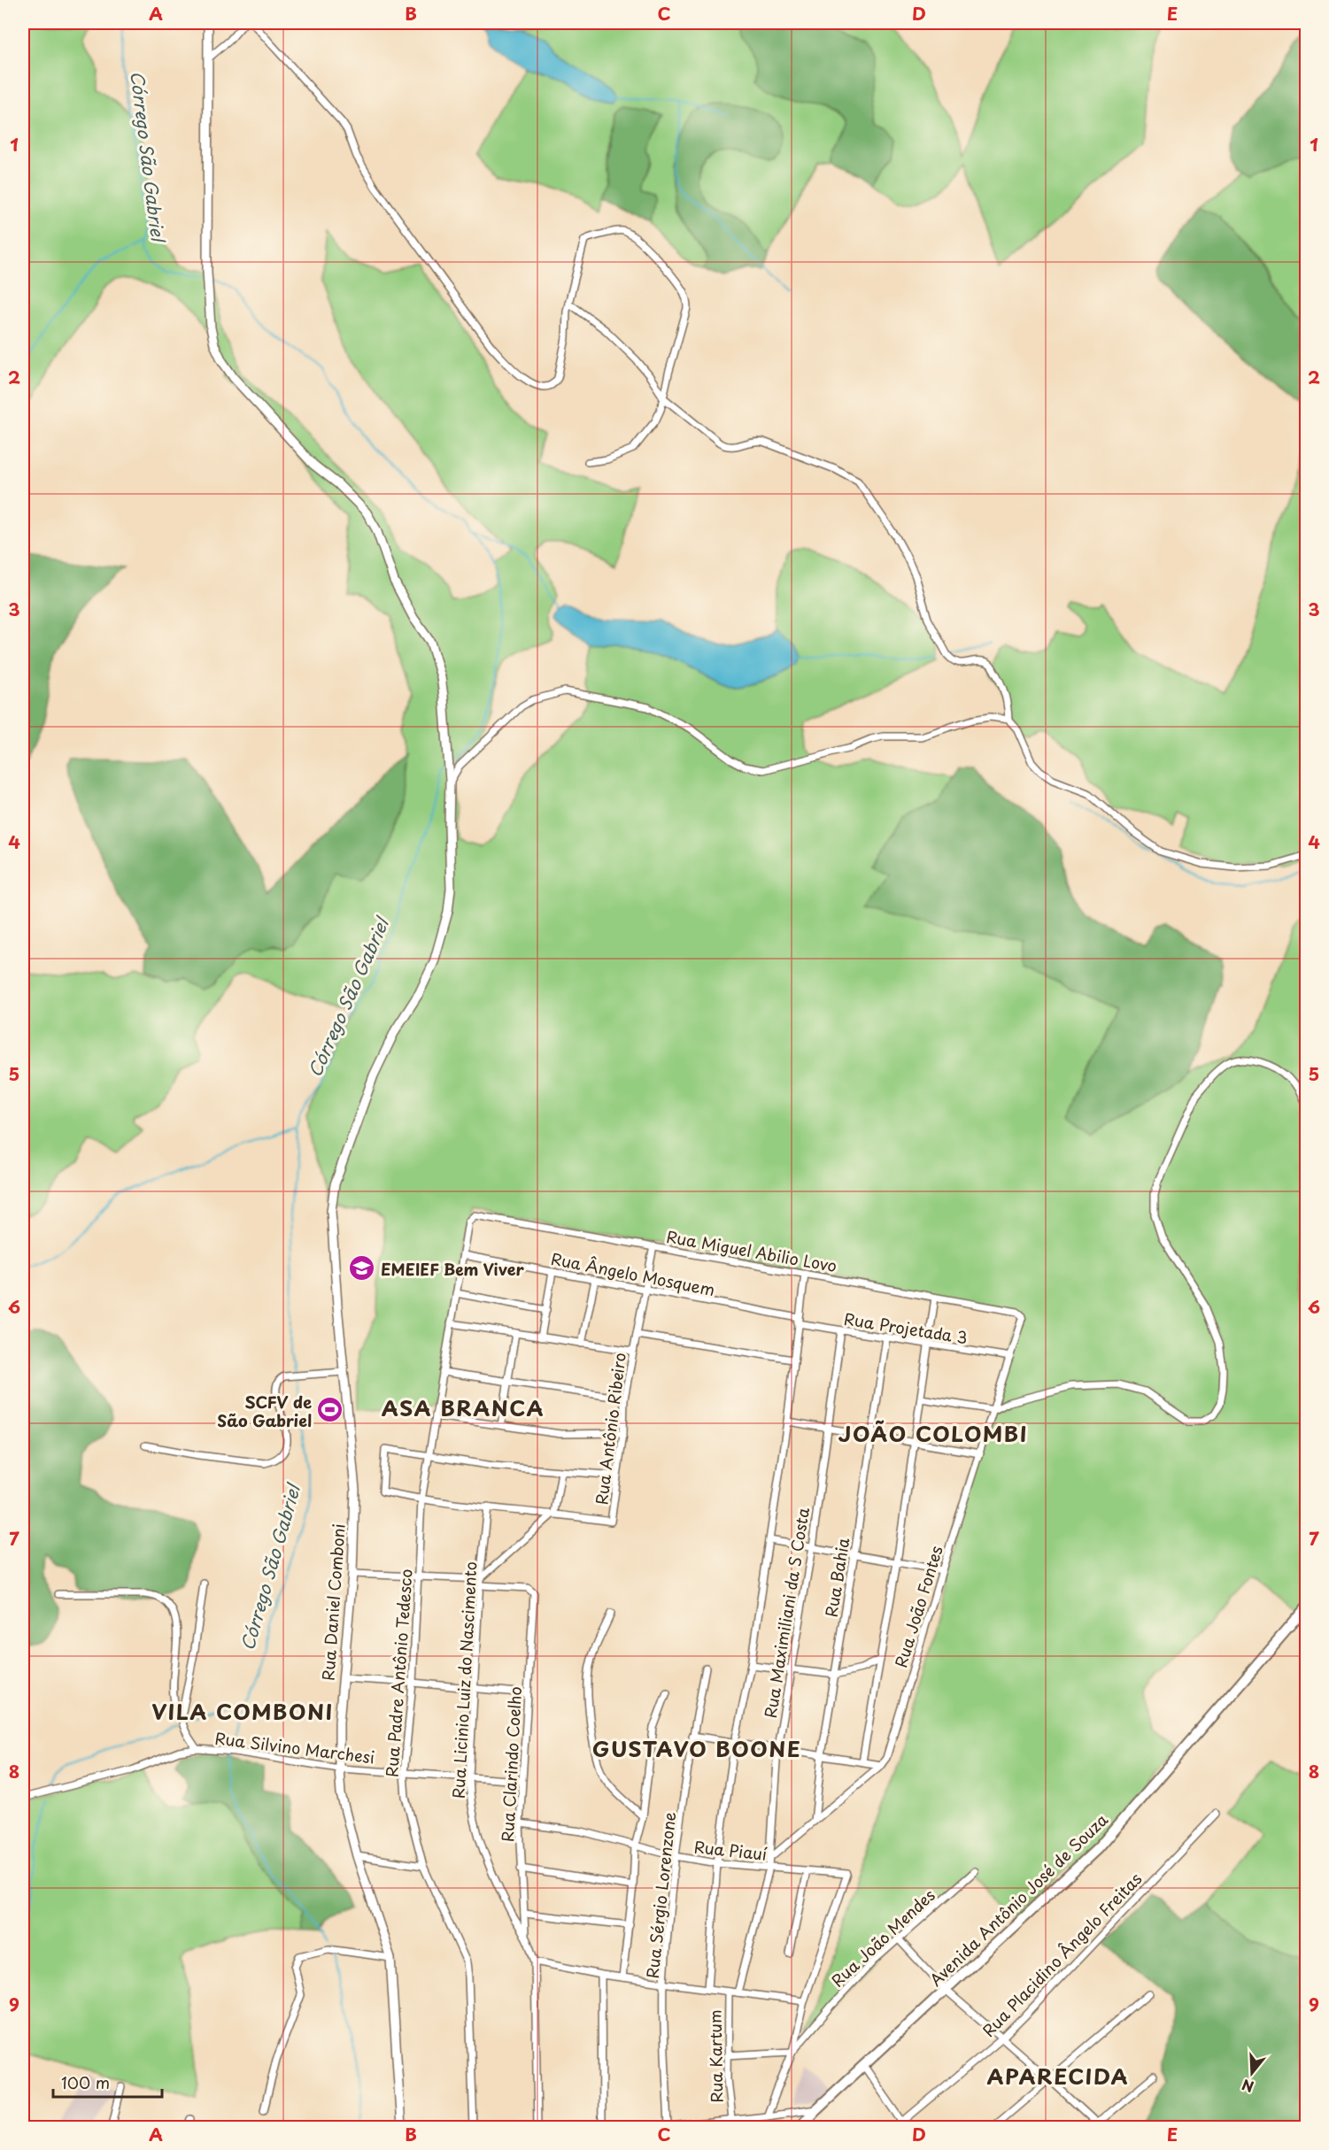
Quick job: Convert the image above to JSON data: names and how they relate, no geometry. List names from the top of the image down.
{
  "streets": {
    "main road": ["Avenida Antônio José de Souza"],
    "street": [
      "Rua Miguel Abilio Lovo",
      "Rua Ângelo Mosquem",
      "Rua Projetada 3",
      "Rua Antônio Ribeiro",
      "Rua Bahia",
      "Rua Daniel Comboni",
      "Rua João Fontes",
      "Rua Maximiliani da S Costa",
      "Rua Padre Antônio Tedesco",
      "Rua Licinio Luiz do Nascimento",
      "Rua Silvino Marchesi",
      "Rua Clarindo Coelho",
      "Rua Piauí",
      "Rua Sérgio Lorenzone",
      "Rua João Mendes",
      "Rua Placidino Ângelo Freitas",
      "Rua Kartum"
    ]
  },
  "crossings": [
    ["Rua Miguel Abilio Lovo", "Rua Antônio Ribeiro"],
    ["Rua Miguel Abilio Lovo", "Rua João Fontes"],
    ["Rua Miguel Abilio Lovo", "Rua Padre Antônio Tedesco"],
    ["Rua Ângelo Mosquem", "Rua Projetada 3"],
    ["Rua Ângelo Mosquem", "Rua Antônio Ribeiro"],
    ["Rua Ângelo Mosquem", "Rua Padre Antônio Tedesco"],
    ["Rua Projetada 3", "Rua Bahia"],
    ["Rua Projetada 3", "Rua João Fontes"],
    ["Rua Projetada 3", "Rua Maximiliani da S Costa"],
    ["Rua Bahia", "Rua João Fontes"],
    ["Rua Daniel Comboni", "Rua Silvino Marchesi"],
    ["Rua João Fontes", "Rua Maximiliani da S Costa"],
    ["Rua Maximiliani da S Costa", "Rua Piauí"],
    ["Rua Padre Antônio Tedesco", "Rua Silvino Marchesi"],
    ["Rua Licinio Luiz do Nascimento", "Rua Silvino Marchesi"],
    ["Rua Licinio Luiz do Nascimento", "Rua Clarindo Coelho"],
    ["Rua Silvino Marchesi", "Rua Clarindo Coelho"],
    ["Rua Clarindo Coelho", "Rua Piauí"],
    ["Rua Piauí", "Rua Sérgio Lorenzone"],
    ["Rua Piauí", "Rua João Mendes"]
  ],
  "districts": [
    "ASA BRANCA",
    "JOÃO COLOMBI",
    "VILA COMBONI",
    "GUSTAVO BOONE",
    "APARECIDA"
  ],
  "water": ["Córrego São Gabriel"],
  "places": {
    "school or university": ["EMEIEF Bem Viver"],
    "sports": ["SCFV de São Gabriel"]
  },
  "scale_bar": "100 m",
  "north": "bottom",
  "grid": {
    "columns": [
      "A",
      "B",
      "C",
      "D",
      "E"
    ],
    "rows": [
      "1",
      "2",
      "3",
      "4",
      "5",
      "6",
      "7",
      "8",
      "9"
    ]
  }
}
